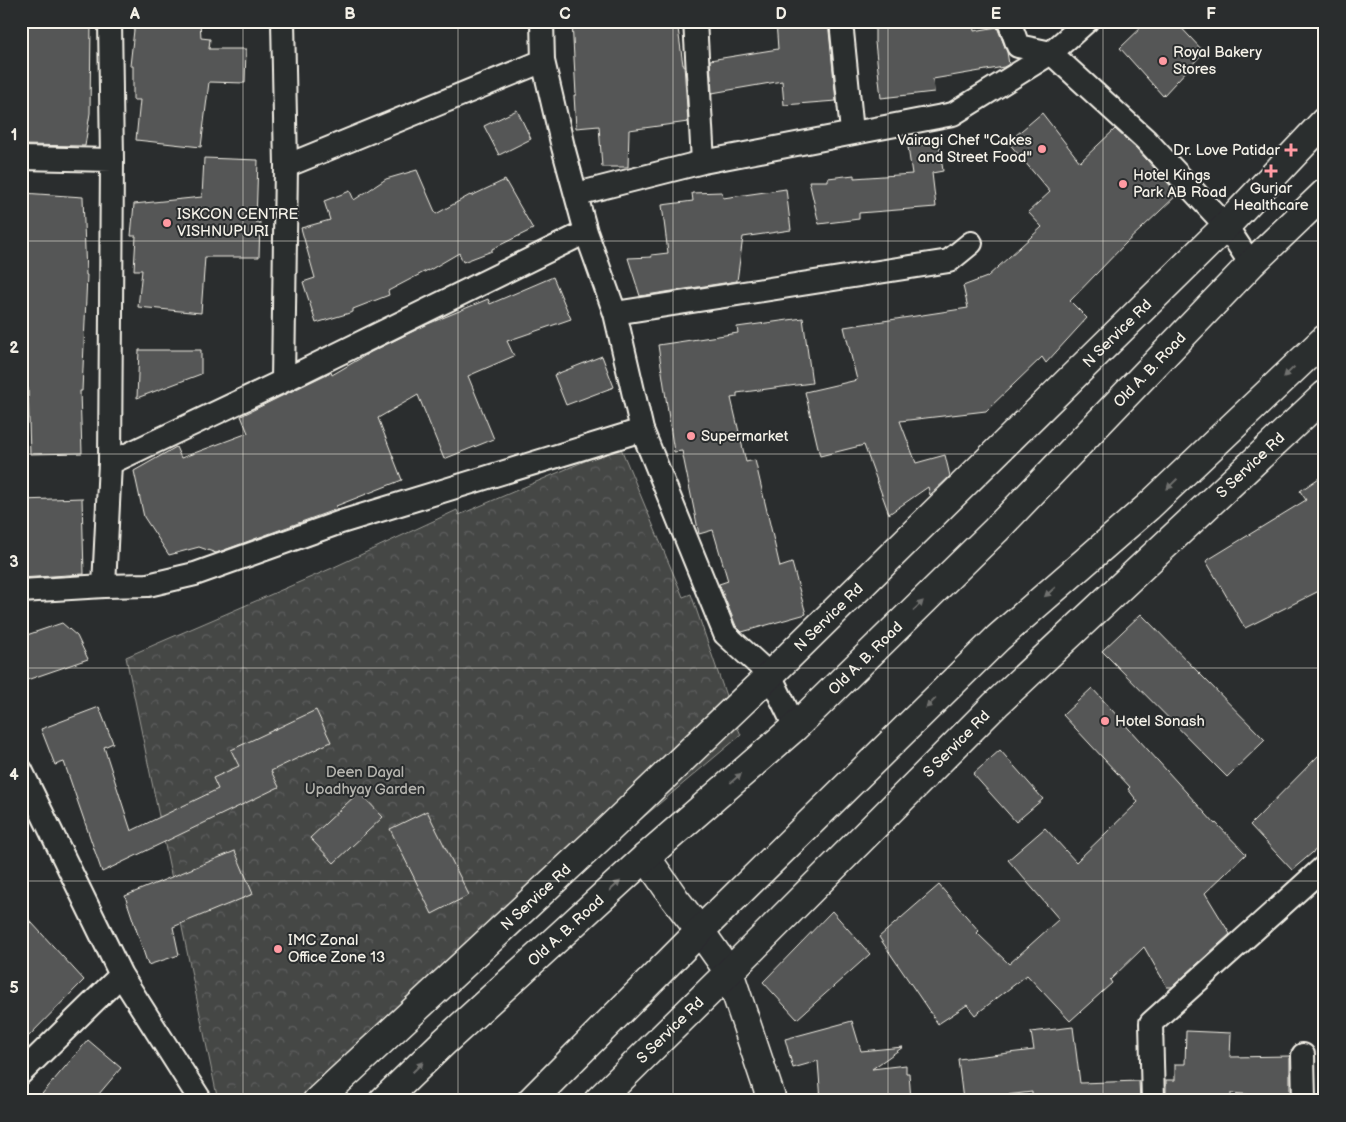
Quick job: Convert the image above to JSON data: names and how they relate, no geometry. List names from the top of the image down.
{
  "streets": {
    "street": ["N Service Rd", "Old A. B. Road", "S Service Rd"]
  },
  "parks": ["Deen Dayal Upadhyay Garden"],
  "places": {
    "other": [
      "Royal Bakery Stores",
      "Vairagi Chef \"Cakes and Street Food\"",
      "Hotel Kings Park AB Road",
      "ISKCON CENTRE VISHNUPURI",
      "Supermarket",
      "Hotel Sonash",
      "IMC Zonal Office Zone 13"
    ],
    "health": ["Dr. Love Patidar", "Gurjar Healthcare"]
  },
  "grid": {
    "columns": [
      "A",
      "B",
      "C",
      "D",
      "E",
      "F"
    ],
    "rows": [
      "1",
      "2",
      "3",
      "4",
      "5"
    ]
  }
}
